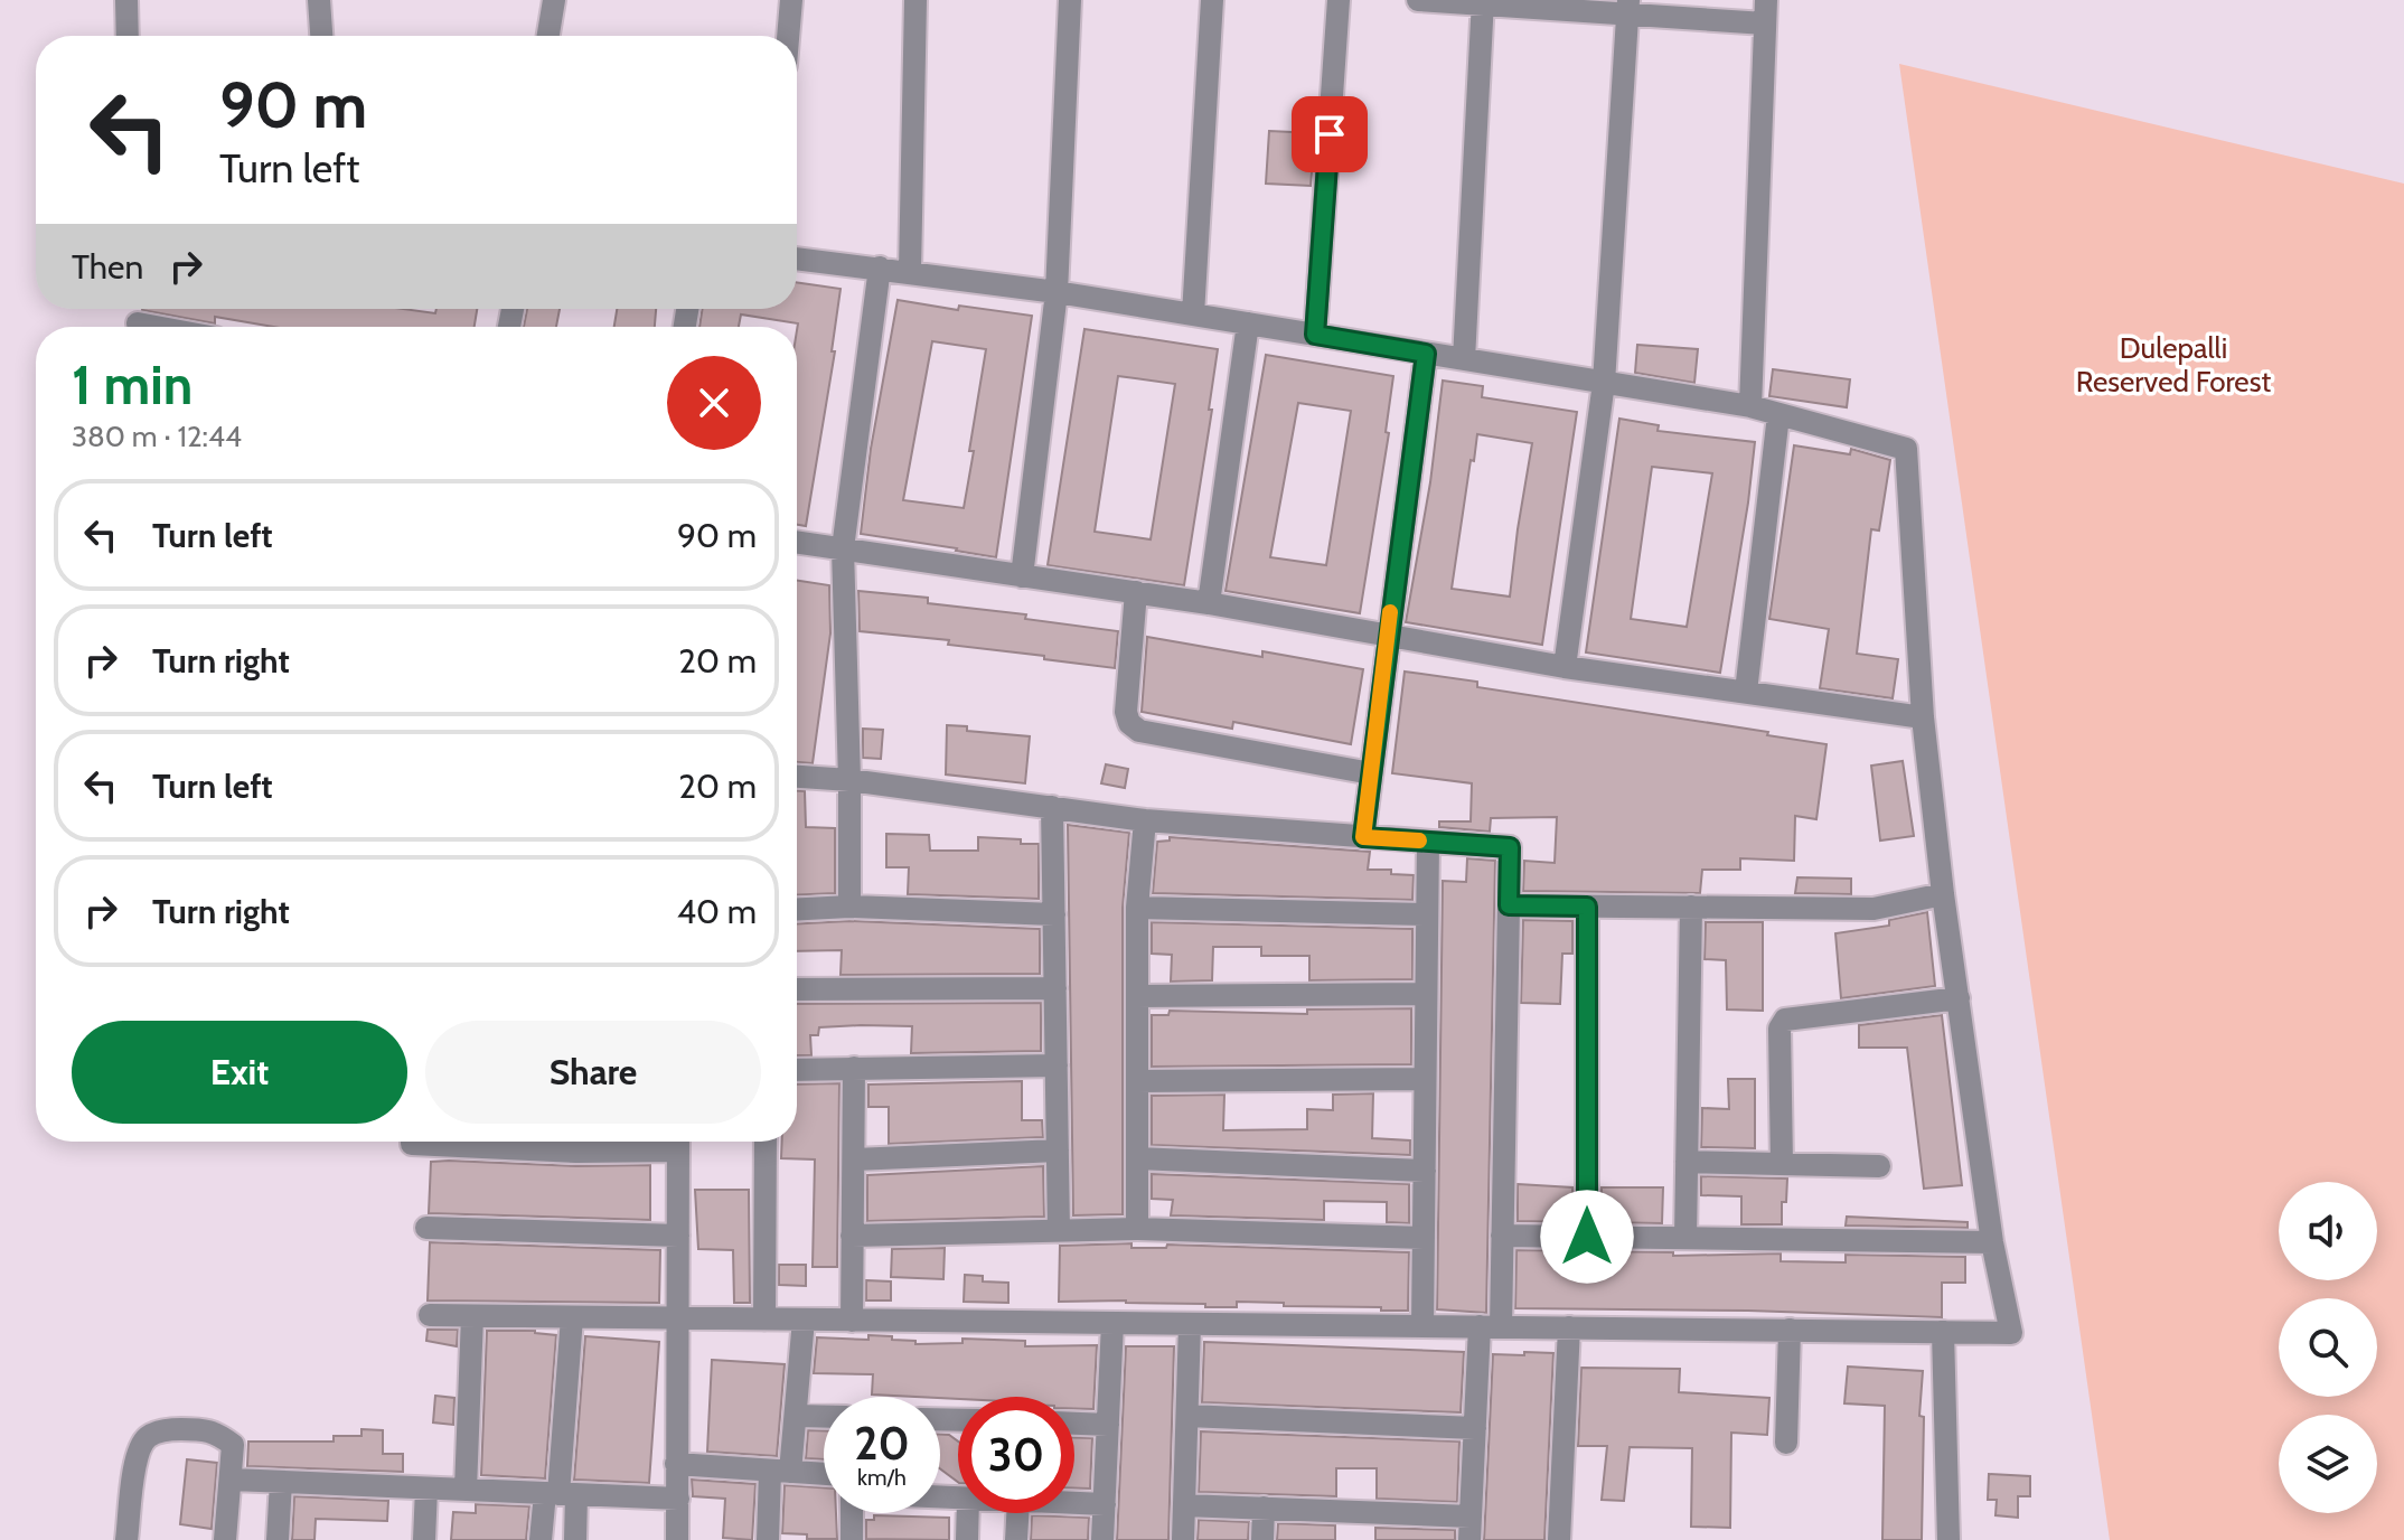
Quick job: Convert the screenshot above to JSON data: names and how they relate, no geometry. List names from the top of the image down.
{
  "parks": ["Dulepalli Reserved Forest"],
  "page": {
    "turn": ["90 m", "Turn left"],
    "then": "Then",
    "heading": ["1 min", "380 m · 12:44"],
    "list": [
      {
        "name": "Turn left",
        "value": "90 m"
      },
      {
        "name": "Turn right",
        "value": "20 m"
      },
      {
        "name": "Turn left",
        "value": "20 m"
      },
      {
        "name": "Turn right",
        "value": "40 m"
      }
    ],
    "buttons": ["Exit", "Share"],
    "speed": "20 km/h",
    "limit": "30"
  }
}
